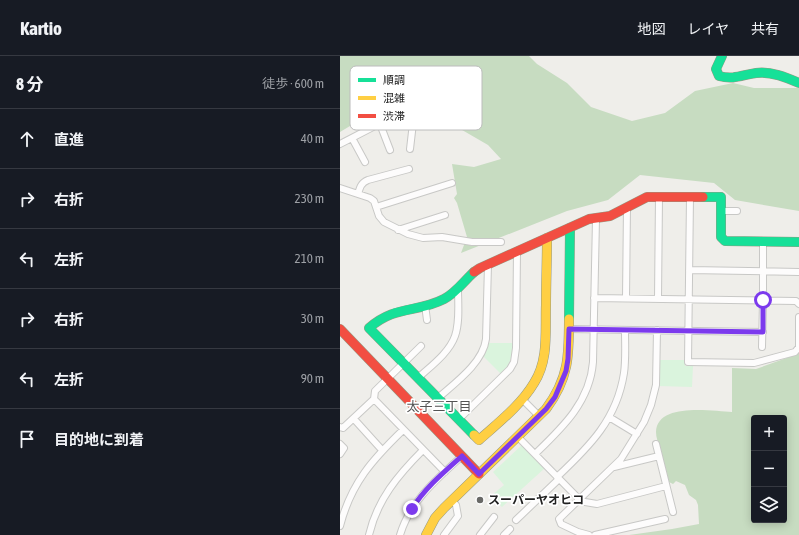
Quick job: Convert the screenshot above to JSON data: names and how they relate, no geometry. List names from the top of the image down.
{
  "districts": ["太子三丁目"],
  "places": ["スーパーヤオヒコ"],
  "legend": ["順調", "混雑", "渋滞"],
  "page": {
    "header": "Kartio",
    "nav": ["地図", "レイヤ", "共有"],
    "heading": ["8 分", "徒歩 · 600 m"],
    "list": [
      ["直進", "40 m"],
      ["右折", "230 m"],
      ["左折", "210 m"],
      ["右折", "30 m"],
      ["左折", "90 m"],
      "目的地に到着"
    ],
    "map_buttons": ["+", "−"]
  }
}
